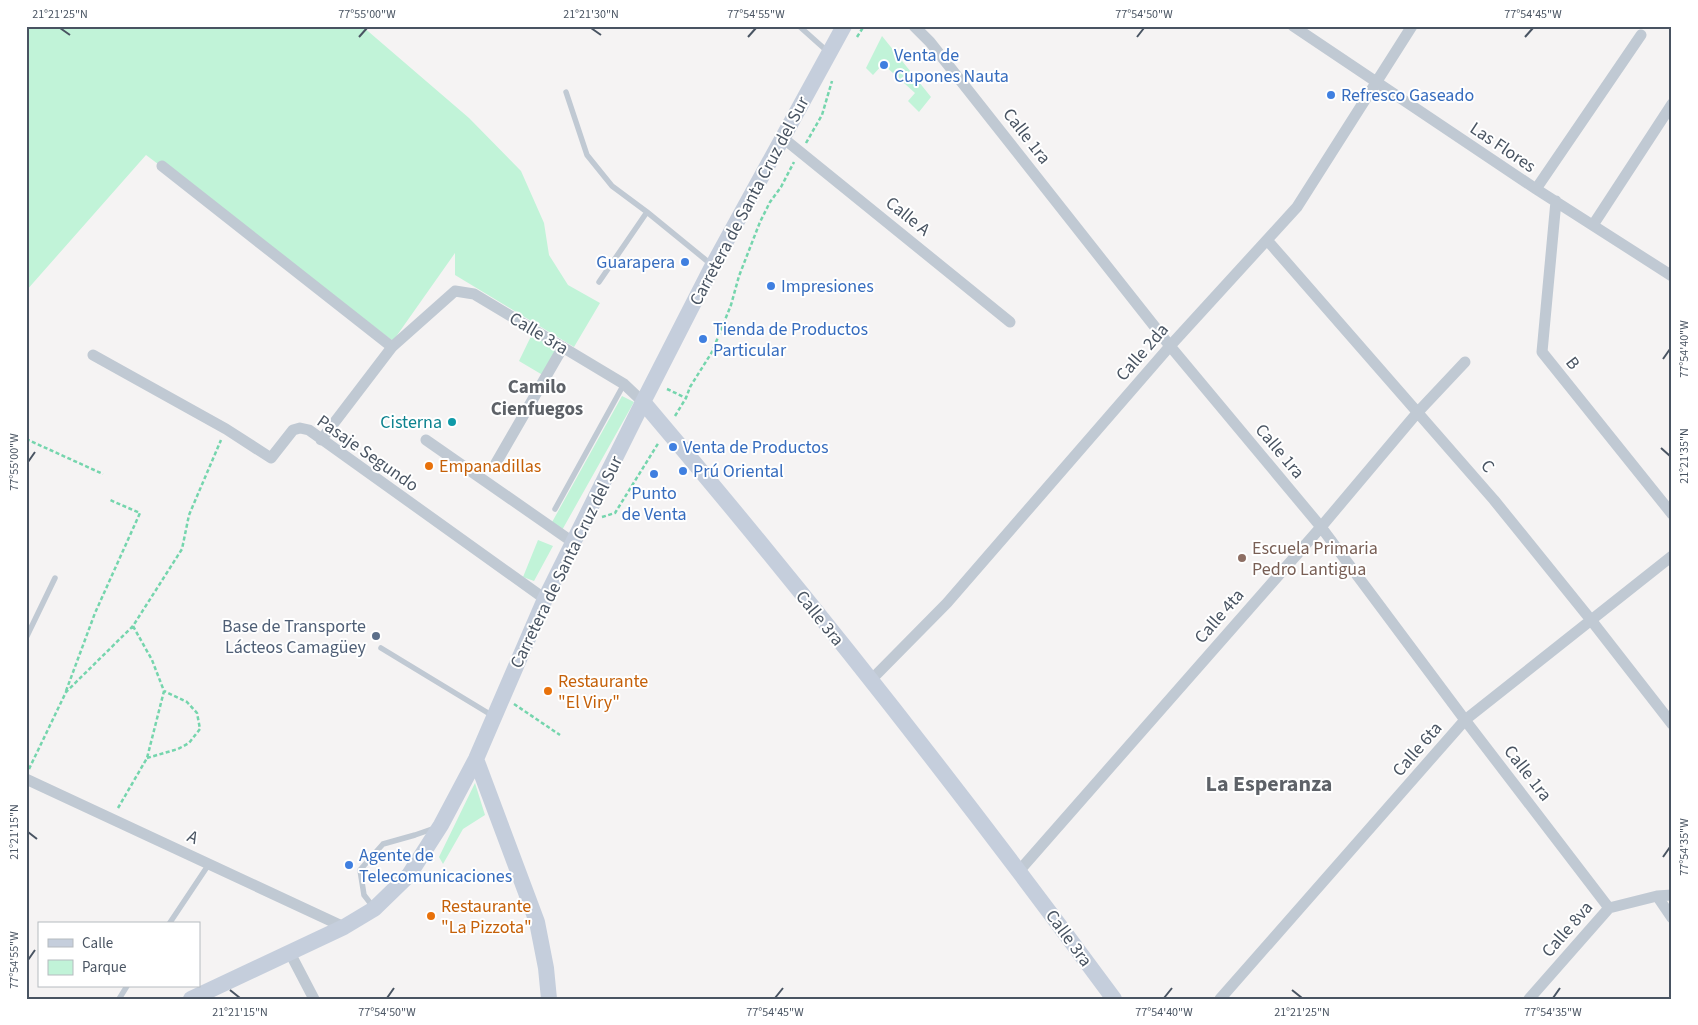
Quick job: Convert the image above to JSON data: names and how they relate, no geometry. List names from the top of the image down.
{
  "streets": {
    "main road": ["Carretera de Santa Cruz del Sur", "Calle 3ra"],
    "street": [
      "Calle 1ra",
      "Las Flores",
      "Calle A",
      "Calle 2da",
      "B",
      "Pasaje Segundo",
      "C",
      "Calle 4ta",
      "Calle 6ta",
      "A",
      "Calle 8va"
    ]
  },
  "crossings": [
    ["Calle 1ra", "Calle 2da"],
    ["Calle 1ra", "Calle 4ta"],
    ["Calle 1ra", "Calle 6ta"],
    ["Calle 1ra", "Calle 8va"],
    ["Las Flores", "Calle 2da"],
    ["Las Flores", "B"],
    ["Carretera de Santa Cruz del Sur", "Calle A"],
    ["Carretera de Santa Cruz del Sur", "Calle 3ra"],
    ["Carretera de Santa Cruz del Sur", "Pasaje Segundo"],
    ["Carretera de Santa Cruz del Sur", "A"],
    ["Calle 3ra", "Calle 2da"],
    ["Calle 3ra", "Calle 4ta"],
    ["Calle 2da", "C"],
    ["C", "Calle 4ta"],
    ["C", "Calle 6ta"]
  ],
  "districts": ["Camilo Cienfuegos", "La Esperanza"],
  "places": [
    "Venta de Cupones Nauta",
    "Refresco Gaseado",
    "Guarapera",
    "Impresiones",
    "Tienda de Productos Particular",
    "Cisterna",
    "Venta de Productos",
    "Empanadillas",
    "Prú Oriental",
    "Punto de Venta",
    "Escuela Primaria Pedro Lantigua",
    "Base de Transporte Lácteos Camagüey",
    "Restaurante \"El Viry\"",
    "Agente de Telecomunicaciones",
    "Restaurante \"La Pizzota\""
  ],
  "legend": ["Calle", "Parque"],
  "coordinates": [
    "21°21'25\"N",
    "77°55'00\"W",
    "21°21'30\"N",
    "77°54'55\"W",
    "77°54'50\"W",
    "77°54'45\"W",
    "77°54'40\"W",
    "21°21'35\"N",
    "21°21'15\"N",
    "77°54'35\"W"
  ]
}
